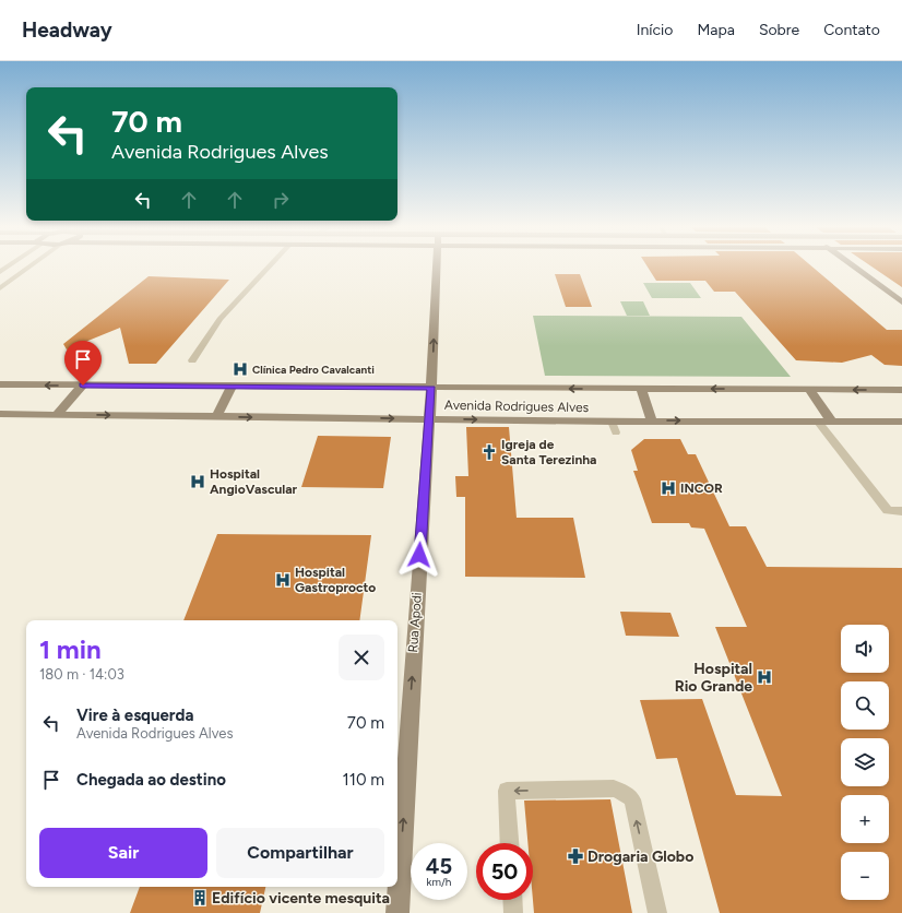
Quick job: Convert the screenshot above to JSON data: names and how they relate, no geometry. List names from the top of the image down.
{
  "streets": {
    "street": ["Avenida Rodrigues Alves", "Rua Apodi"]
  },
  "crossings": [
    ["Avenida Rodrigues Alves", "Rua Apodi"]
  ],
  "one_way": ["Rua Apodi"],
  "places": {
    "hospital": [
      "Clínica Pedro Cavalcanti",
      "Hospital AngioVascular",
      "INCOR",
      "Hospital Gastroprocto",
      "Hospital Rio Grande"
    ],
    "church": ["Igreja de Santa Terezinha"],
    "pharmacy": ["Drogaria Globo"],
    "building": ["Edifício vicente mesquita"]
  },
  "page": {
    "header": "Headway",
    "nav": [
      "Início",
      "Mapa",
      "Sobre",
      "Contato"
    ],
    "turn": ["70 m", "Avenida Rodrigues Alves"],
    "heading": ["1 min", "180 m · 14:03"],
    "map_buttons": ["+", "−"],
    "list": [
      {
        "name": "Vire à esquerda",
        "note": "Avenida Rodrigues Alves",
        "value": "70 m"
      },
      {
        "name": "Chegada ao destino",
        "value": "110 m"
      }
    ],
    "buttons": ["Sair", "Compartilhar"],
    "speed": "45 km/h",
    "limit": "50"
  }
}
